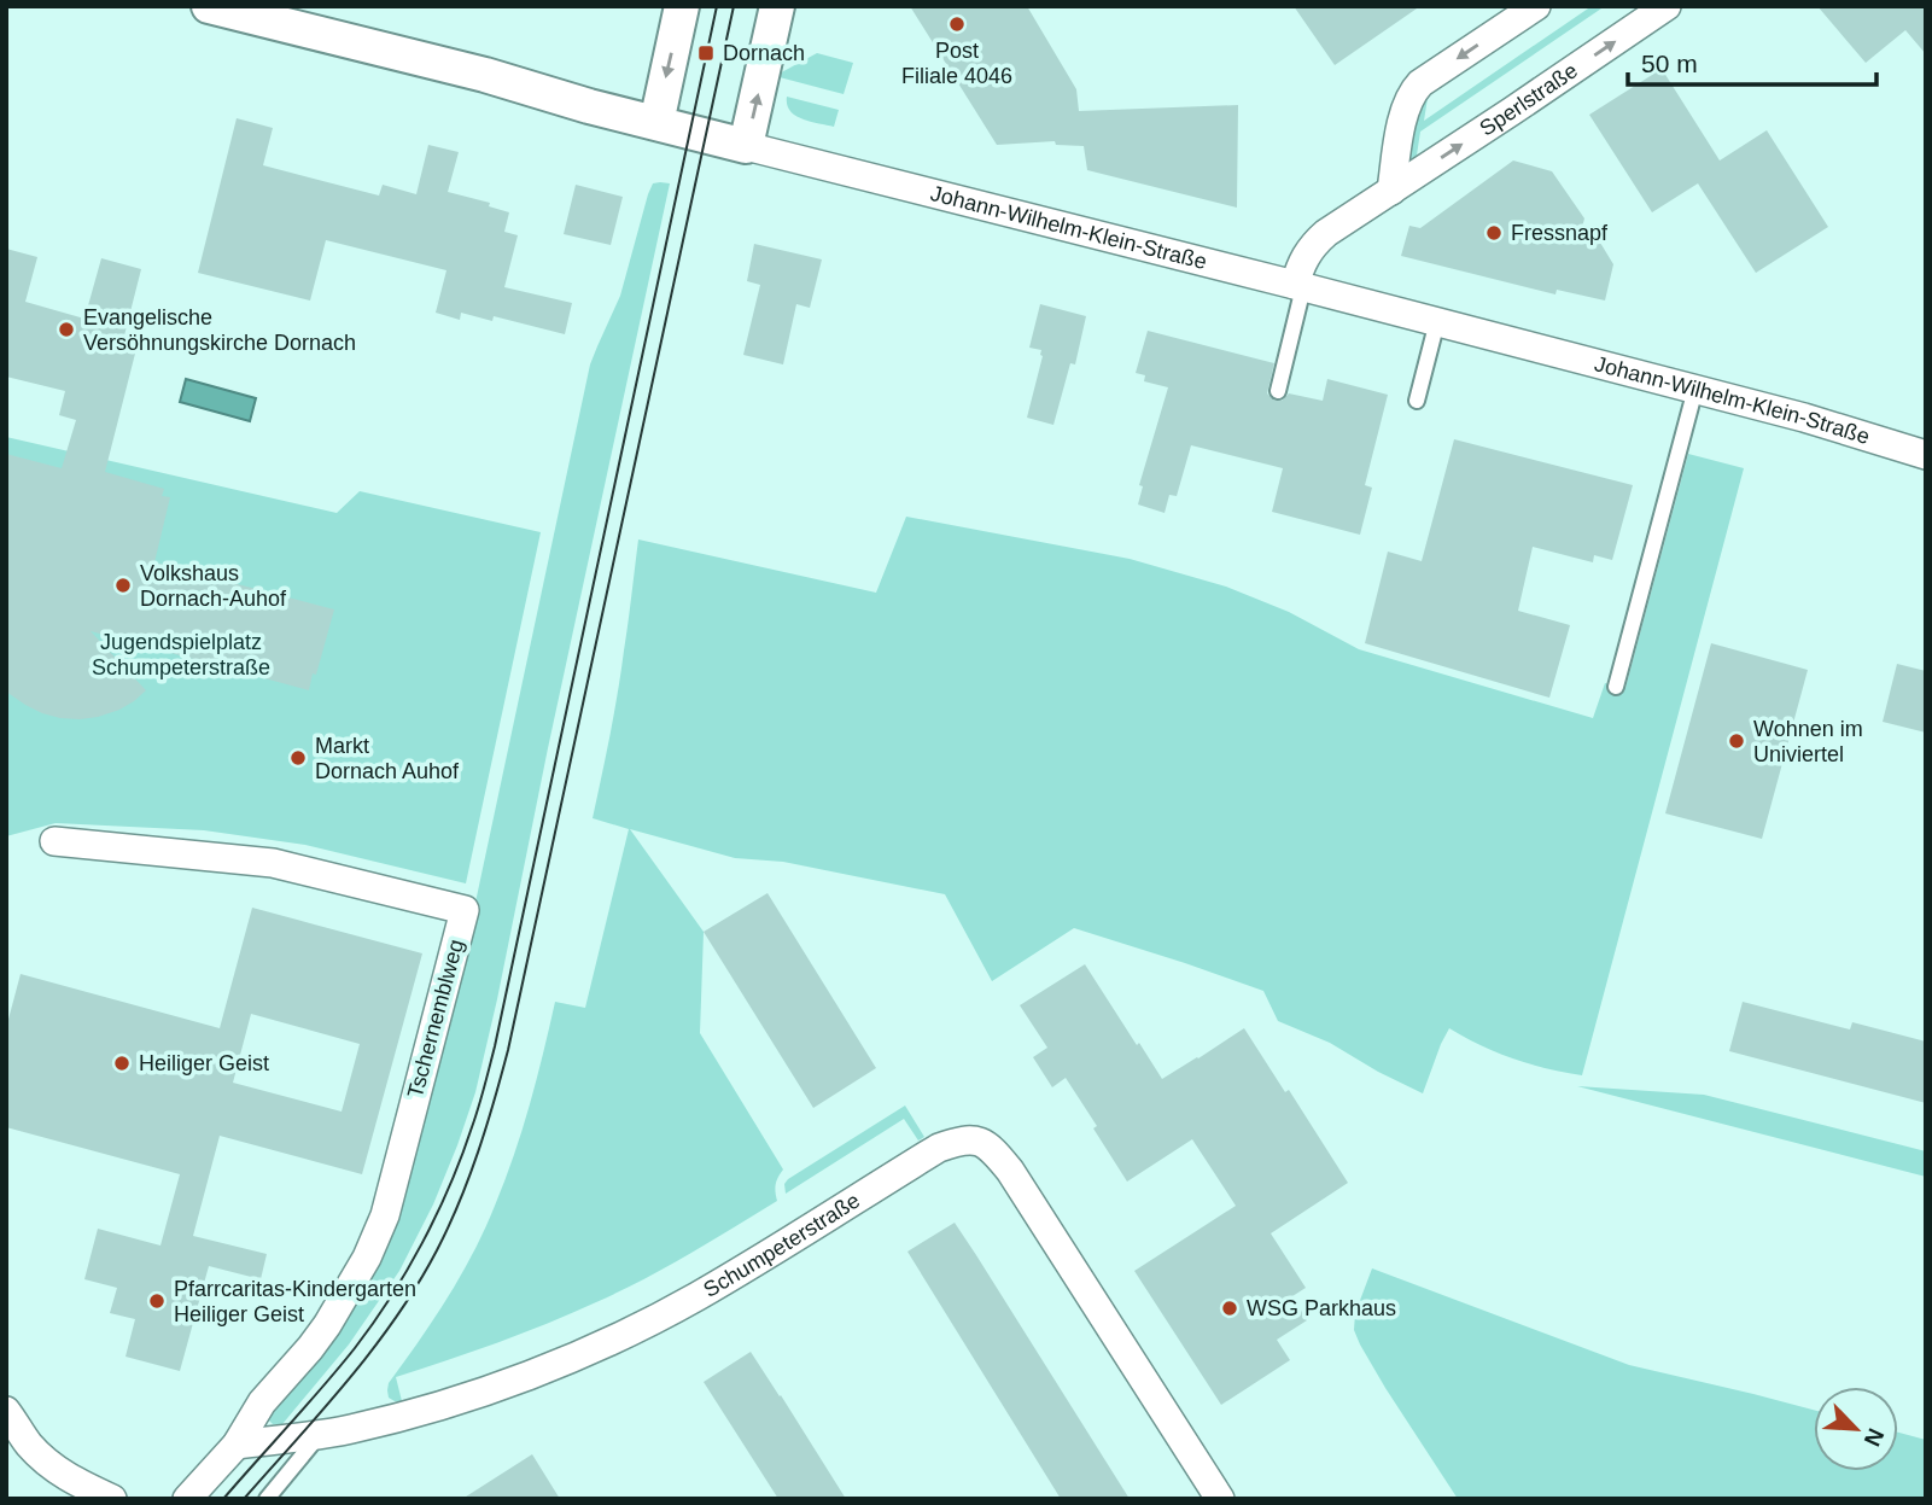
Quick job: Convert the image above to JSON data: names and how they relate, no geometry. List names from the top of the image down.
{
  "streets": {
    "street": [
      "Sperlstraße",
      "Johann-Wilhelm-Klein-Straße",
      "Tschernemblweg",
      "Schumpeterstraße"
    ]
  },
  "crossings": [
    ["Sperlstraße", "Johann-Wilhelm-Klein-Straße"],
    ["Tschernemblweg", "Schumpeterstraße"]
  ],
  "one_way": ["Sperlstraße"],
  "parks": ["Jugendspielplatz Schumpeterstraße"],
  "places": {
    "other": [
      "Post Filiale 4046",
      "Fressnapf",
      "Evangelische Versöhnungskirche Dornach",
      "Volkshaus Dornach-Auhof",
      "Wohnen im Univiertel",
      "Markt Dornach Auhof",
      "Heiliger Geist",
      "Pfarrcaritas-Kindergarten Heiliger Geist",
      "WSG Parkhaus"
    ],
    "transit": ["Dornach"]
  },
  "scale_bar": "50 m",
  "north": "bottom right"
}
